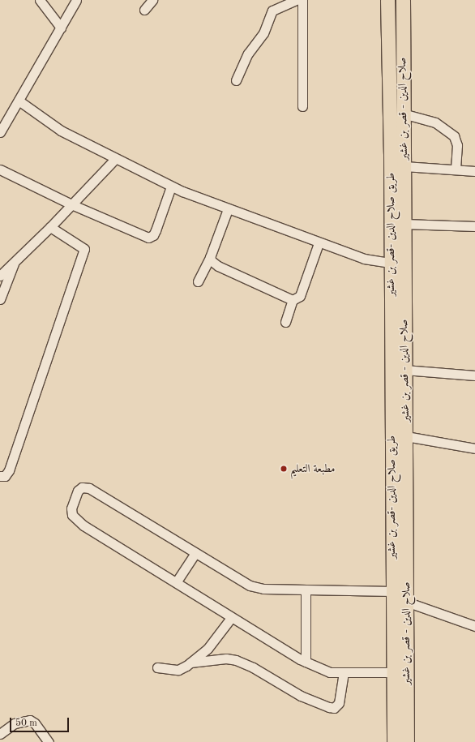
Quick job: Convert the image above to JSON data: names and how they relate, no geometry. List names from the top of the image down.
{
  "streets": {
    "highway": ["صلاح الدين - قصر بن غشير", "طريق صلاح الدين -قصر بن غشير"]
  },
  "places": ["مطبعة التعليم"],
  "scale_bar": "50 m"
}
